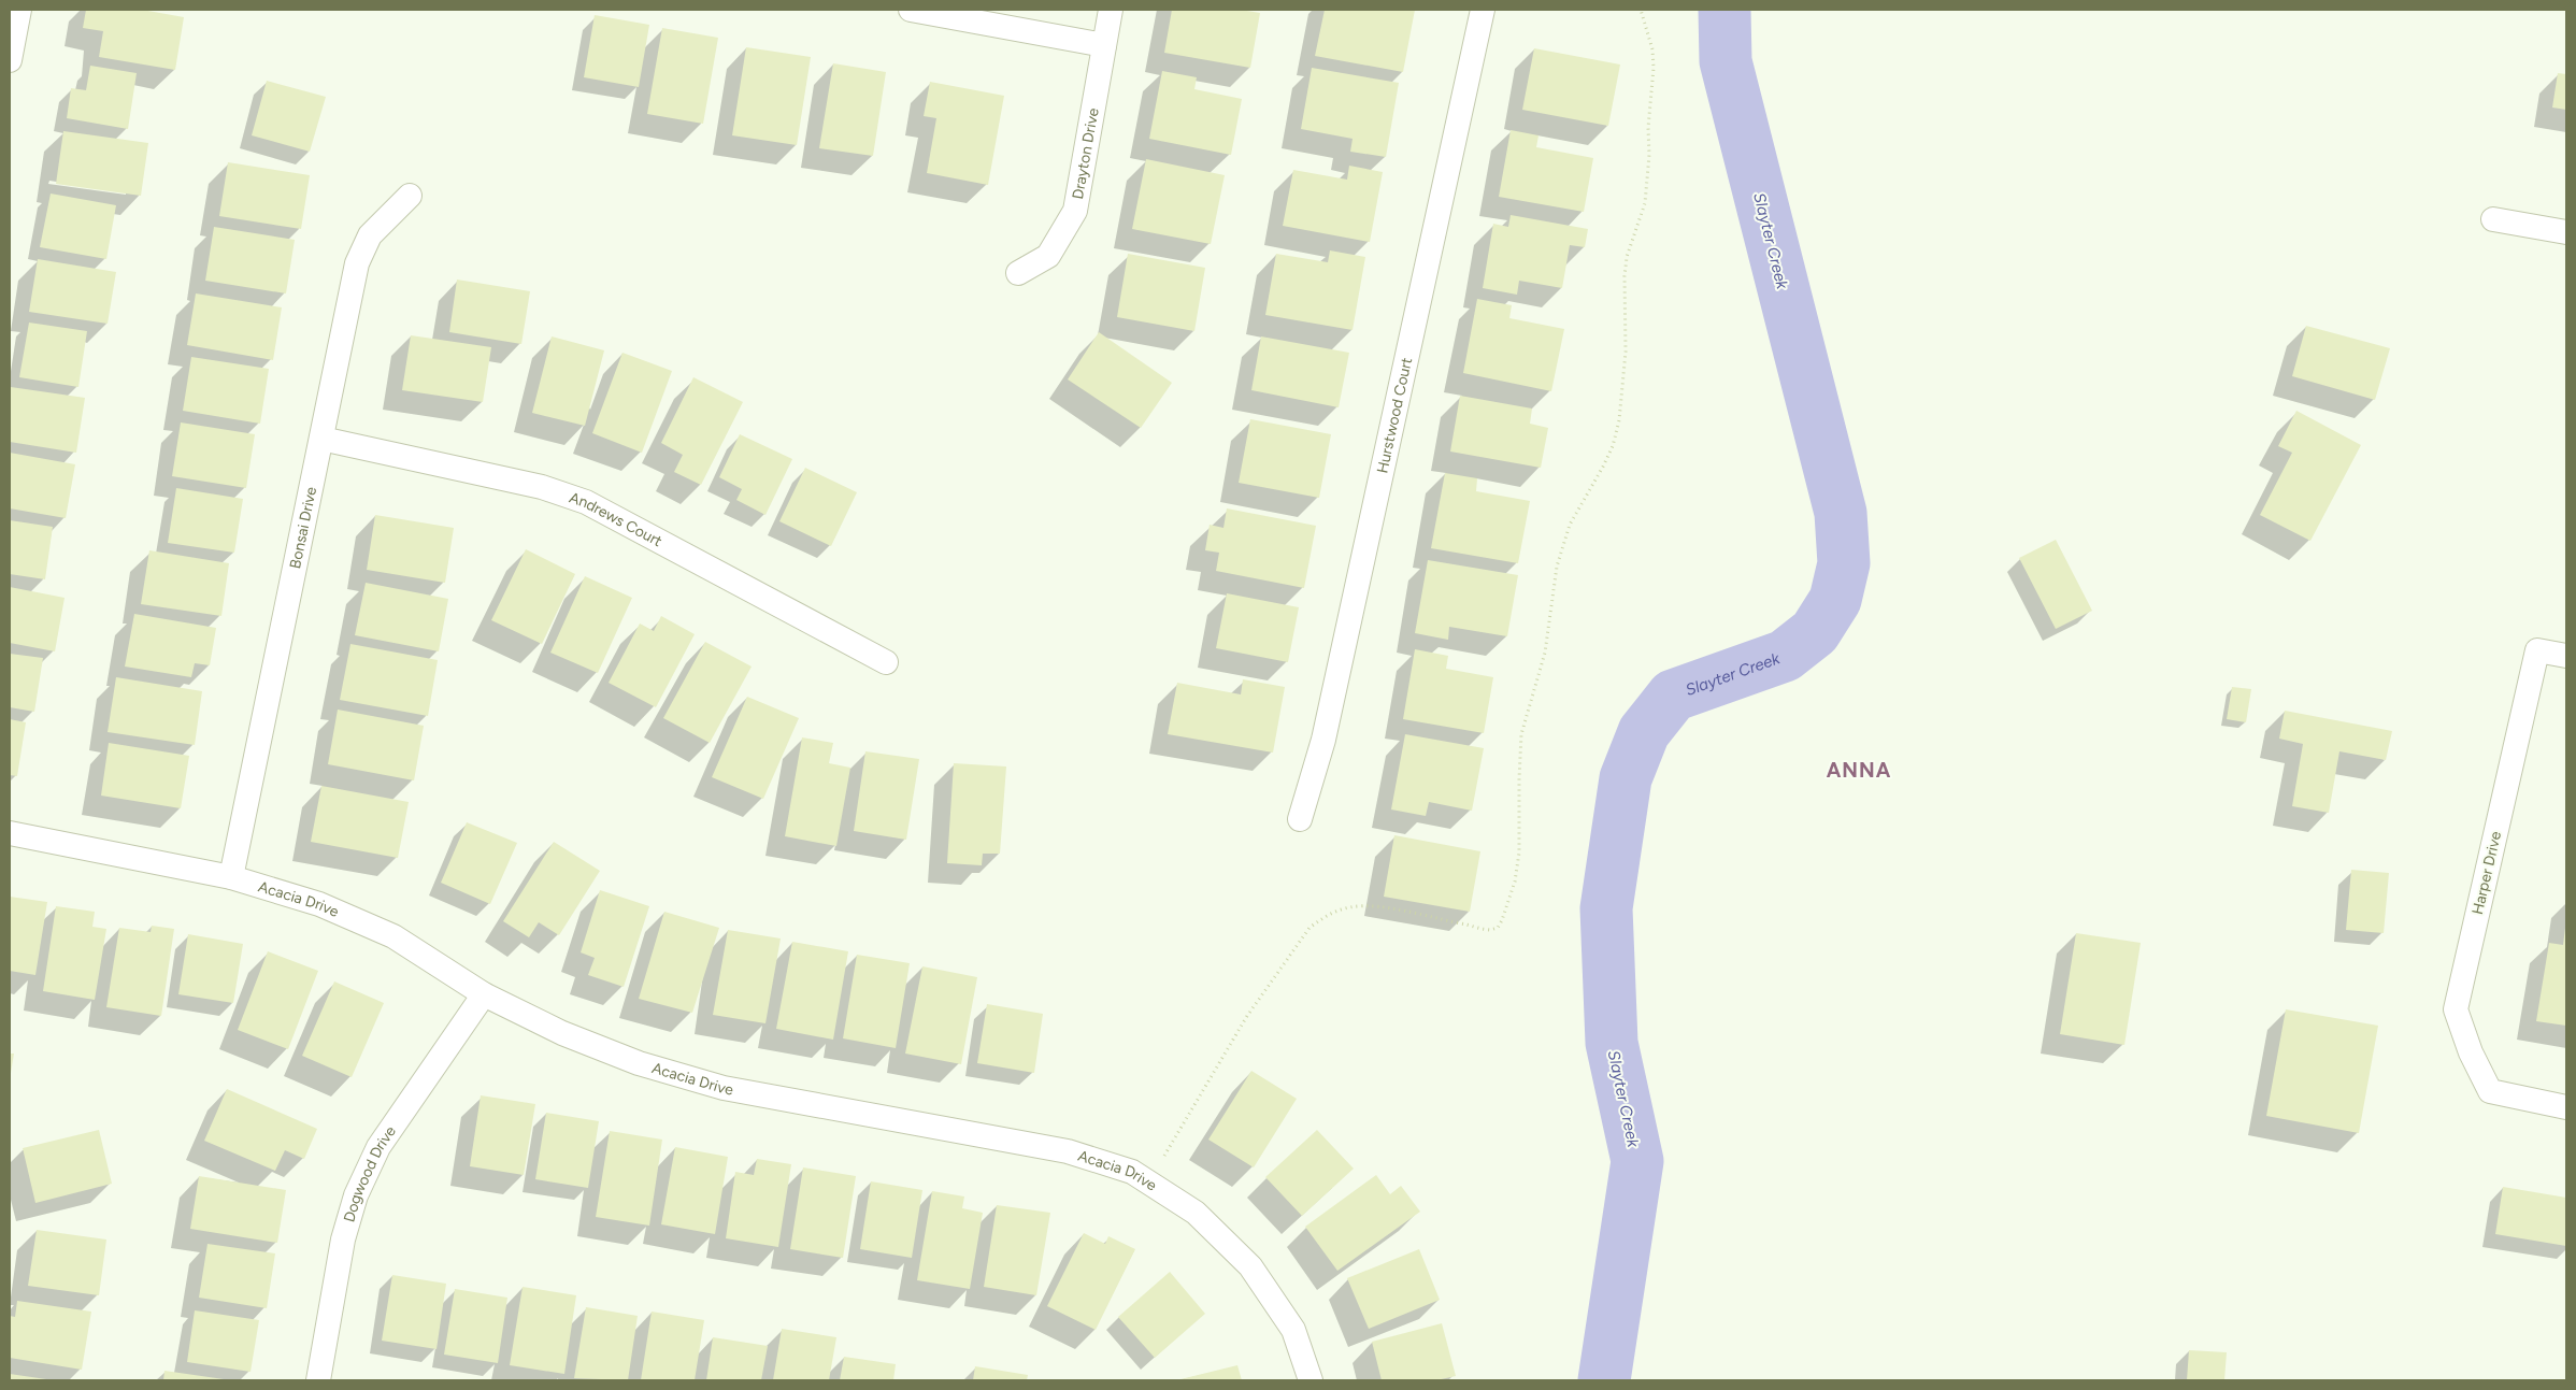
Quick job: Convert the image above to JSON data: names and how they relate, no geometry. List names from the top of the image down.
{
  "streets": {
    "street": [
      "Drayton Drive",
      "Hurstwood Court",
      "Andrews Court",
      "Bonsai Drive",
      "Harper Drive",
      "Acacia Drive",
      "Dogwood Drive"
    ]
  },
  "crossings": [
    ["Andrews Court", "Bonsai Drive"],
    ["Bonsai Drive", "Acacia Drive"],
    ["Acacia Drive", "Dogwood Drive"]
  ],
  "districts": ["ANNA"],
  "water": ["Slayter Creek"]
}
